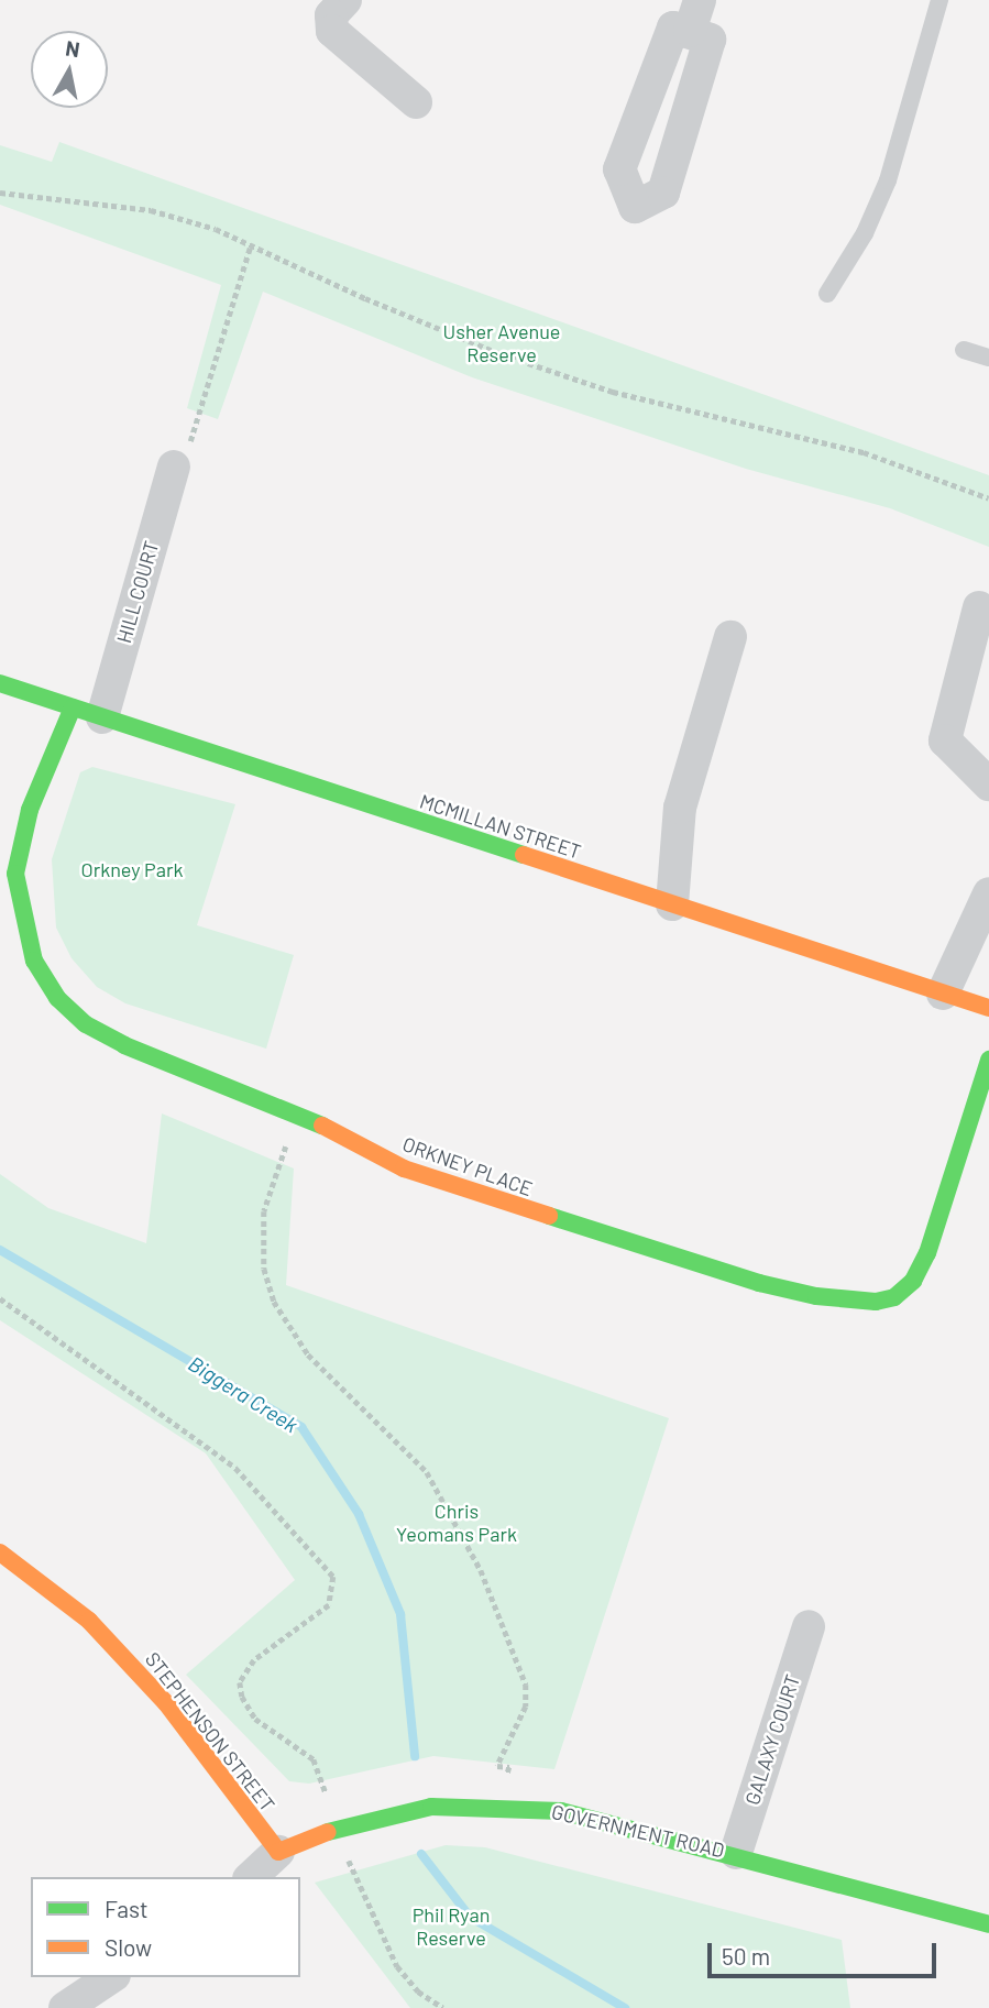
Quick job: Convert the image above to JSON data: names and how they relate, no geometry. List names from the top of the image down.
{
  "streets": {
    "street": [
      "HILL COURT",
      "MCMILLAN STREET",
      "ORKNEY PLACE",
      "STEPHENSON STREET",
      "GALAXY COURT",
      "GOVERNMENT ROAD"
    ]
  },
  "crossings": [
    ["HILL COURT", "MCMILLAN STREET"],
    ["HILL COURT", "ORKNEY PLACE"],
    ["MCMILLAN STREET", "ORKNEY PLACE"],
    ["STEPHENSON STREET", "GOVERNMENT ROAD"],
    ["GALAXY COURT", "GOVERNMENT ROAD"]
  ],
  "water": ["Biggera Creek"],
  "parks": [
    "Usher Avenue Reserve",
    "Orkney Park",
    "Chris Yeomans Park",
    "Phil Ryan Reserve"
  ],
  "legend": ["Fast", "Slow"],
  "scale_bar": "50 m",
  "north": "top"
}
